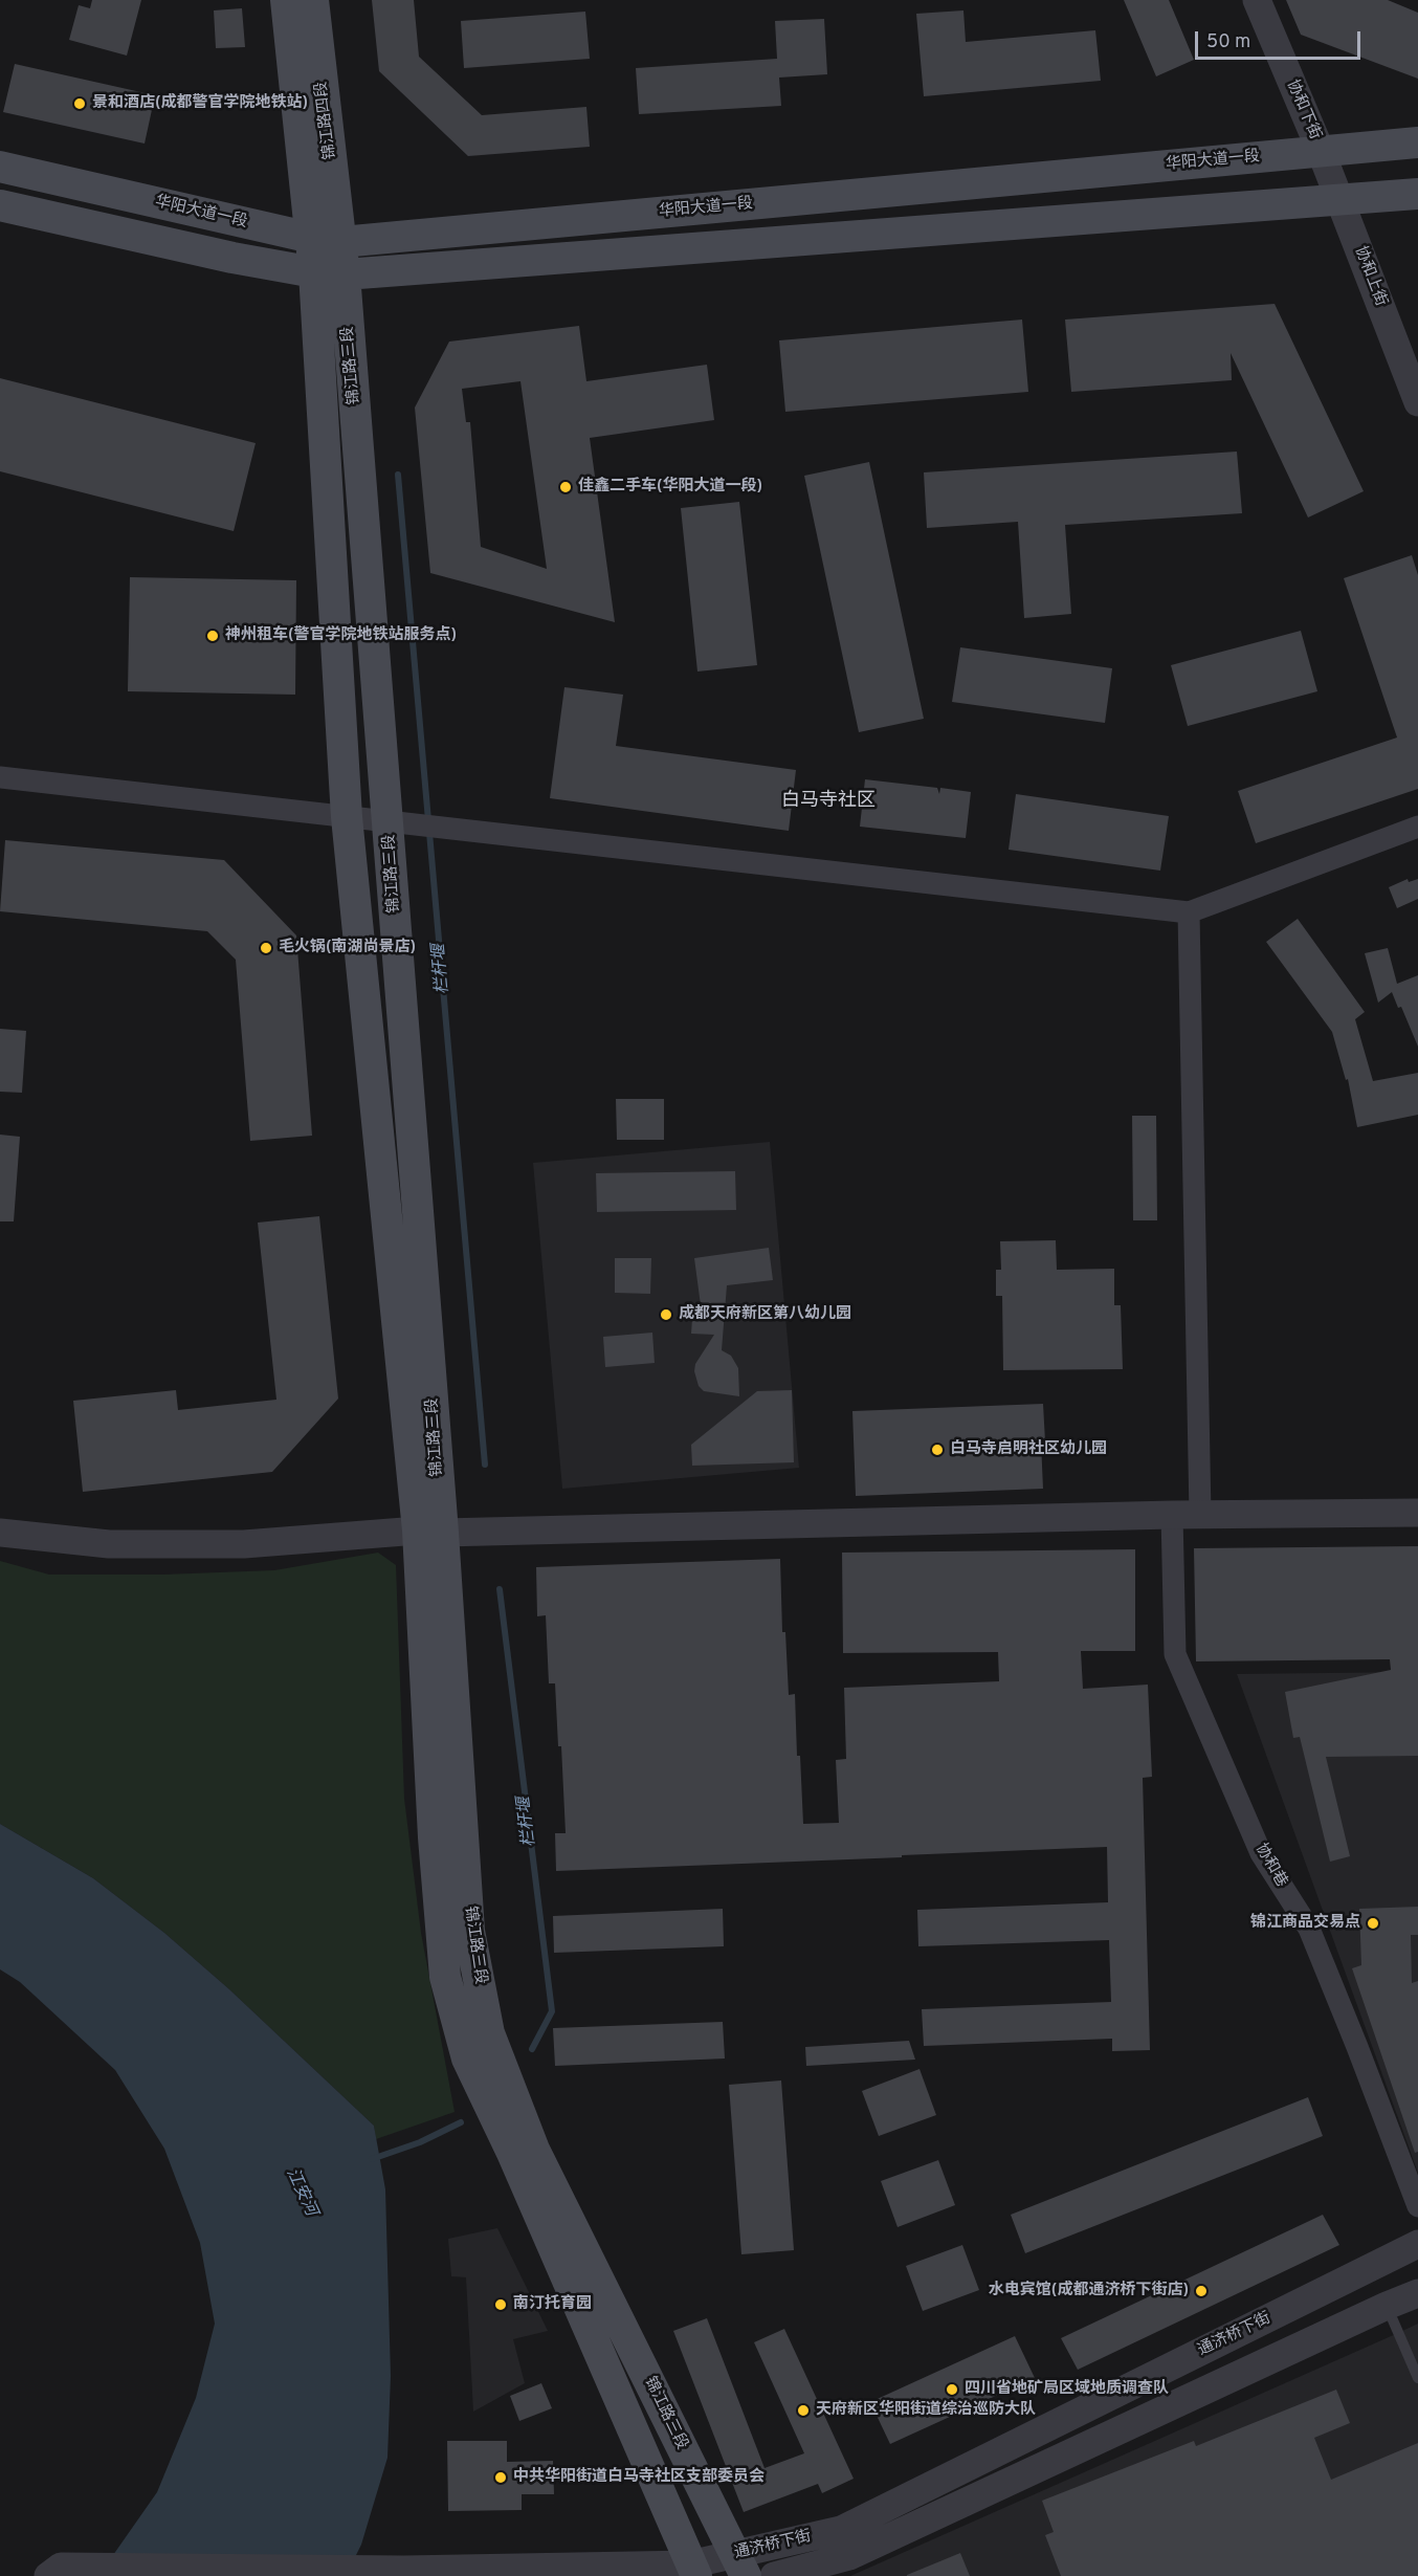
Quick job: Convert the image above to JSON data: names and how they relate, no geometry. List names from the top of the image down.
{
  "streets": {
    "main road": ["锦江路四段", "华阳大道一段", "锦江路三段"],
    "street": [
      "协和下街",
      "协和上街",
      "协和巷",
      "通济桥下街"
    ]
  },
  "crossings": [
    ["协和下街", "华阳大道一段"],
    ["协和下街", "协和上街"],
    ["锦江路四段", "华阳大道一段"],
    ["锦江路四段", "锦江路三段"],
    ["华阳大道一段", "协和上街"],
    ["华阳大道一段", "锦江路三段"],
    ["锦江路三段", "通济桥下街"]
  ],
  "districts": ["白马寺社区"],
  "water": ["栏杆堰", "江安河"],
  "places": [
    "景和酒店(成都警官学院地铁站)",
    "佳鑫二手车(华阳大道一段)",
    "神州租车(警官学院地铁站服务点)",
    "毛火锅(南湖尚景店)",
    "成都天府新区第八幼儿园",
    "白马寺启明社区幼儿园",
    "锦江商品交易点",
    "水电宾馆(成都通济桥下街店)",
    "南汀托育园",
    "四川省地矿局区域地质调查队",
    "天府新区华阳街道综治巡防大队",
    "中共华阳街道白马寺社区支部委员会"
  ],
  "scale_bar": "50 m"
}
